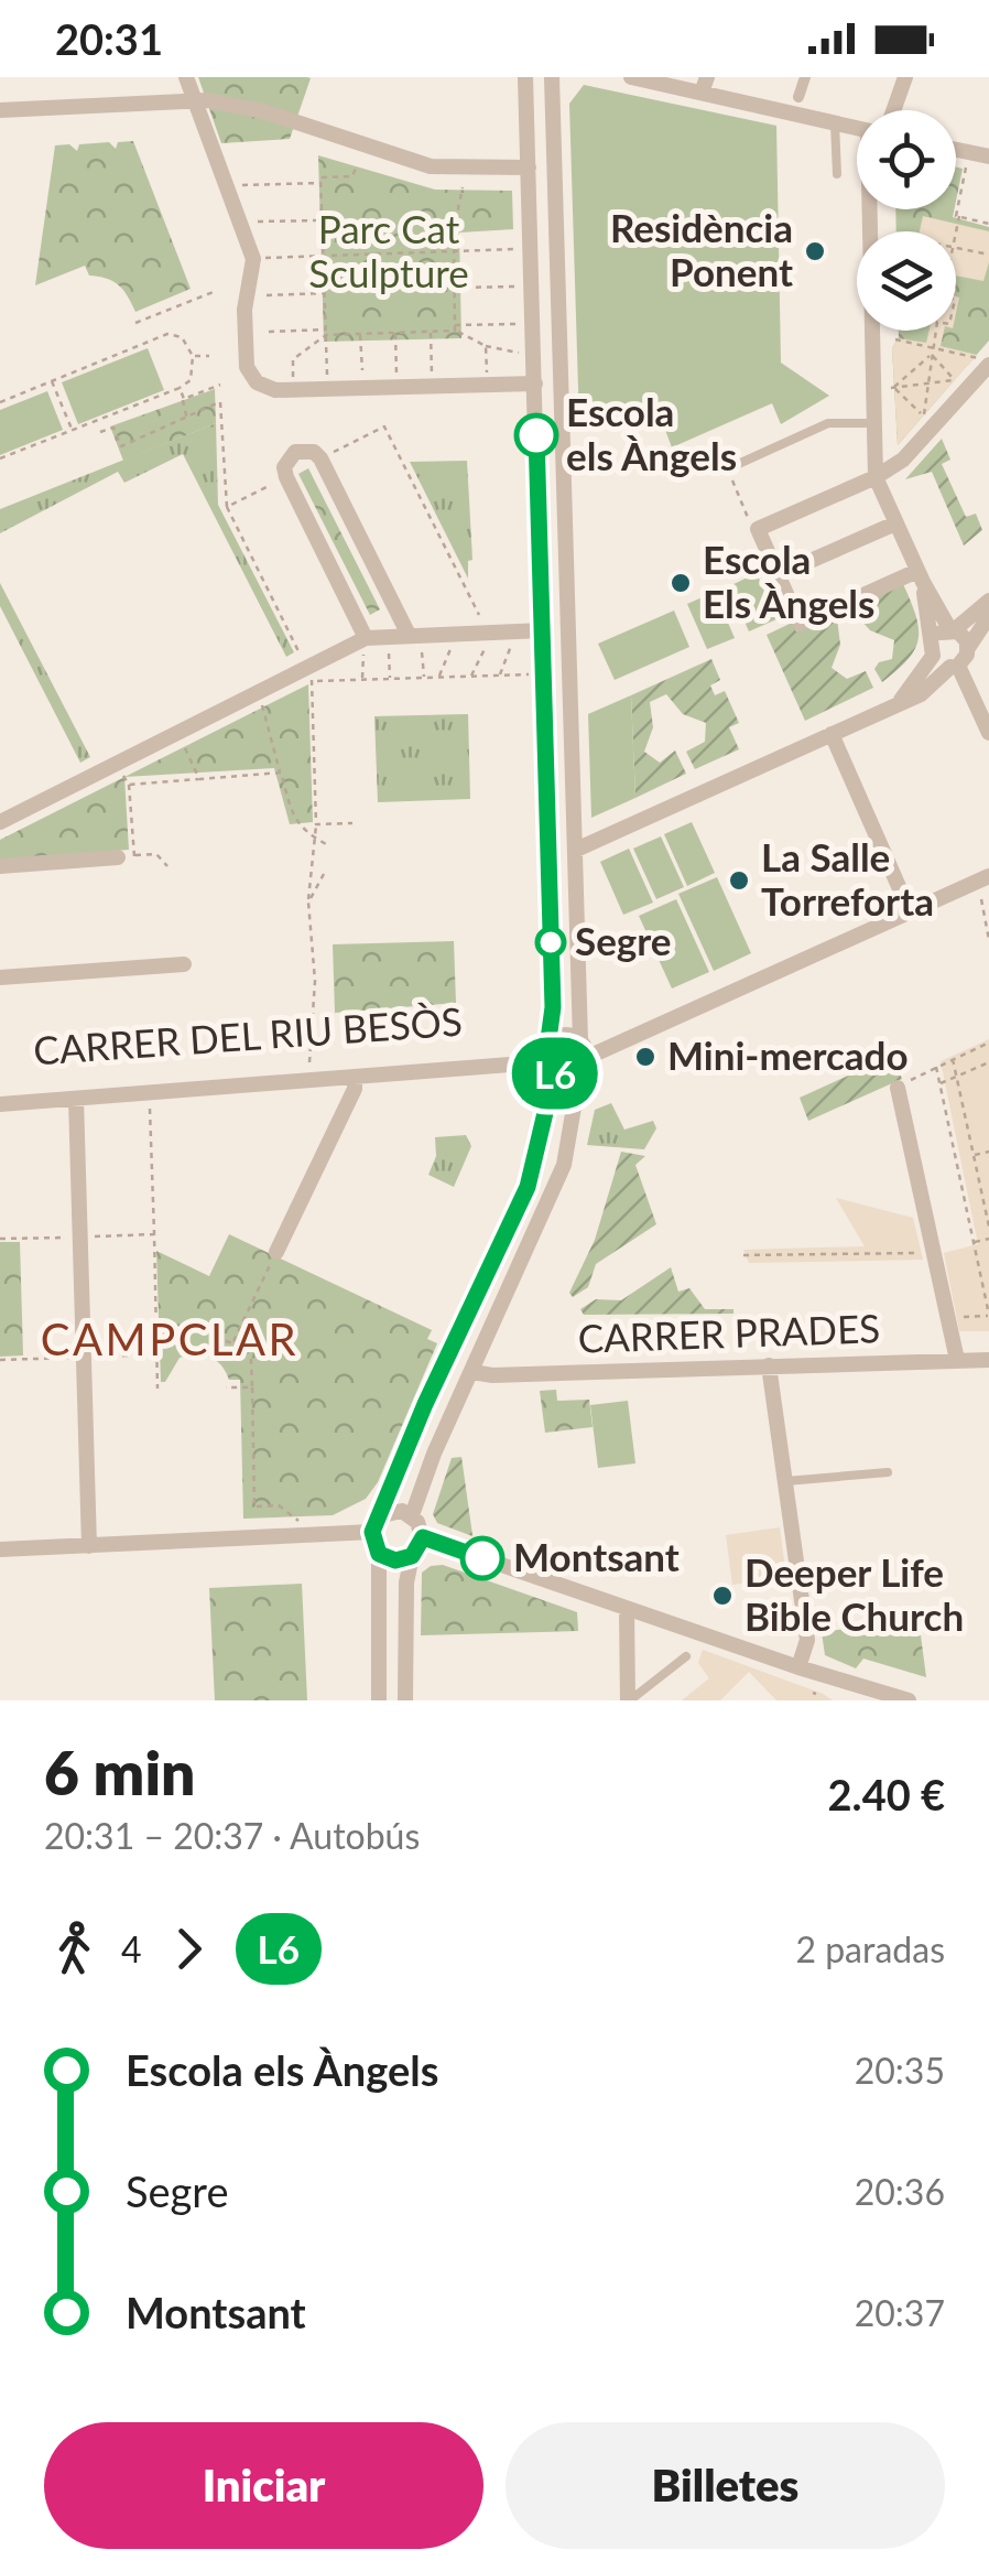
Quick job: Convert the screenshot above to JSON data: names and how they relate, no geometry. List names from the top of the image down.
{
  "streets": {
    "street": ["CARRER DEL RIU BESÒS", "CARRER PRADES"]
  },
  "districts": ["CAMPCLAR"],
  "parks": ["Parc Cat Sculpture"],
  "places": [
    "Residència Ponent",
    "Escola els Àngels",
    "Escola Els Àngels",
    "La Salle Torreforta",
    "Segre",
    "Mini-mercado",
    "Montsant",
    "Deeper Life Bible Church"
  ],
  "lines": ["bus line L6"],
  "page": {
    "status": "20:31",
    "on_map": "L6",
    "heading": ["6 min", "20:31 – 20:37 · Autobús", "2.40 €"],
    "legs": ["4", "L6", "2 paradas"],
    "list": [
      {
        "name": "Escola els Àngels",
        "value": "20:35"
      },
      {
        "name": "Segre",
        "value": "20:36"
      },
      {
        "name": "Montsant",
        "value": "20:37"
      }
    ],
    "buttons": ["Iniciar", "Billetes"]
  }
}
